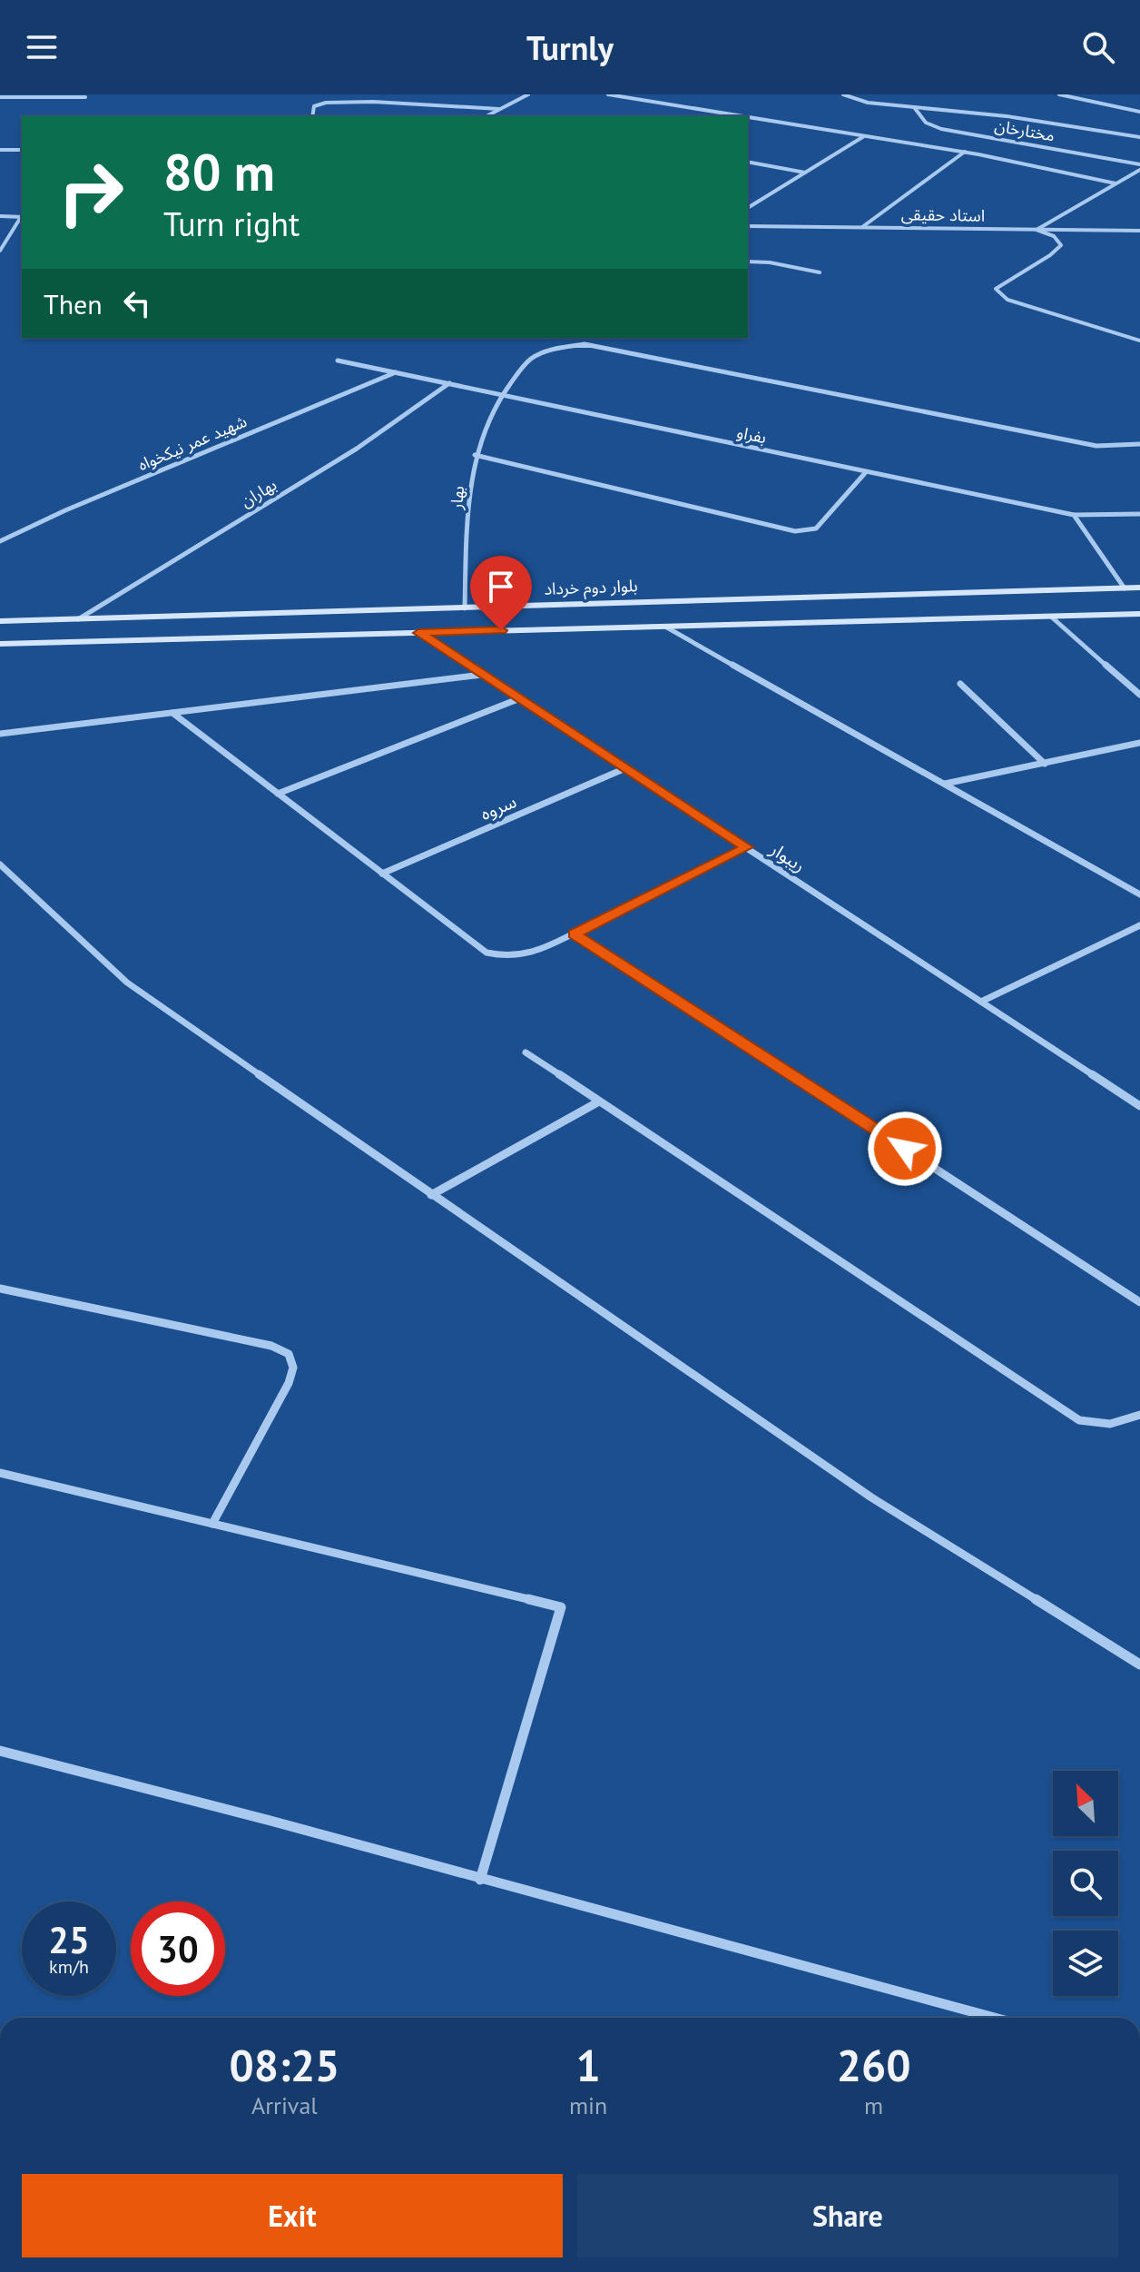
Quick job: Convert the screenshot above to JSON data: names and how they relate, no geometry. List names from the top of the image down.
{
  "streets": {
    "street": [
      "مختارخان",
      "استاد حقیقی",
      "بفراو",
      "شهید عمر نیکخواه",
      "بهاران",
      "بهار",
      "بلوار دوم خرداد",
      "سروه",
      "ریبوار"
    ]
  },
  "crossings": [
    ["بفراو", "شهید عمر نیکخواه"],
    ["بفراو", "بهاران"],
    ["بفراو", "بهار"],
    ["بهاران", "بلوار دوم خرداد"],
    ["بهار", "بلوار دوم خرداد"],
    ["سروه", "ریبوار"]
  ],
  "north": "top left",
  "page": {
    "header": "Turnly",
    "turn": ["80 m", "Turn right"],
    "then": "Then",
    "speed": "25 km/h",
    "limit": "30",
    "eta": [
      "08:25",
      "Arrival",
      "1",
      "min",
      "260",
      "m"
    ],
    "buttons": ["Exit", "Share"]
  }
}
